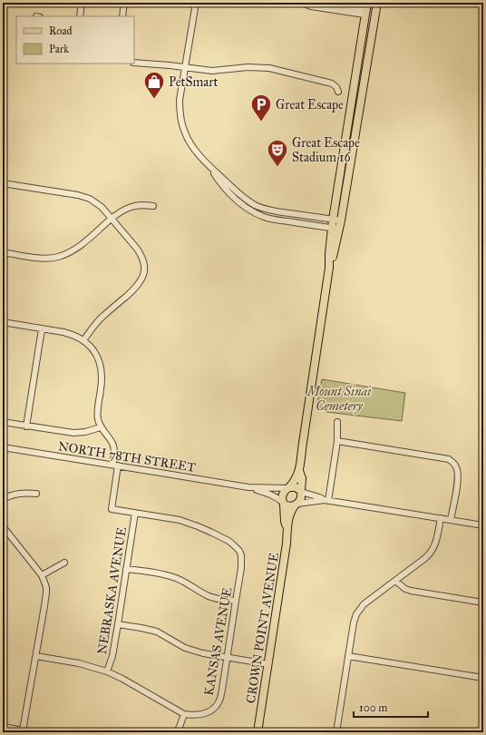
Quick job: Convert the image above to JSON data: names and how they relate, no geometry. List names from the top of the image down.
{
  "streets": {
    "main road": ["CROWN POINT AVENUE"],
    "street": ["NORTH 78TH STREET", "NEBRASKA AVENUE", "KANSAS AVENUE"]
  },
  "crossings": [
    ["NORTH 78TH STREET", "NEBRASKA AVENUE"],
    ["NEBRASKA AVENUE", "KANSAS AVENUE"]
  ],
  "parks": ["Mount Sinai Cemetery"],
  "places": {
    "shop": ["PetSmart"],
    "parking": ["Great Escape"],
    "theatre": ["Great Escape Stadium 16"]
  },
  "legend": ["Road", "Park"],
  "scale_bar": "100 m"
}
